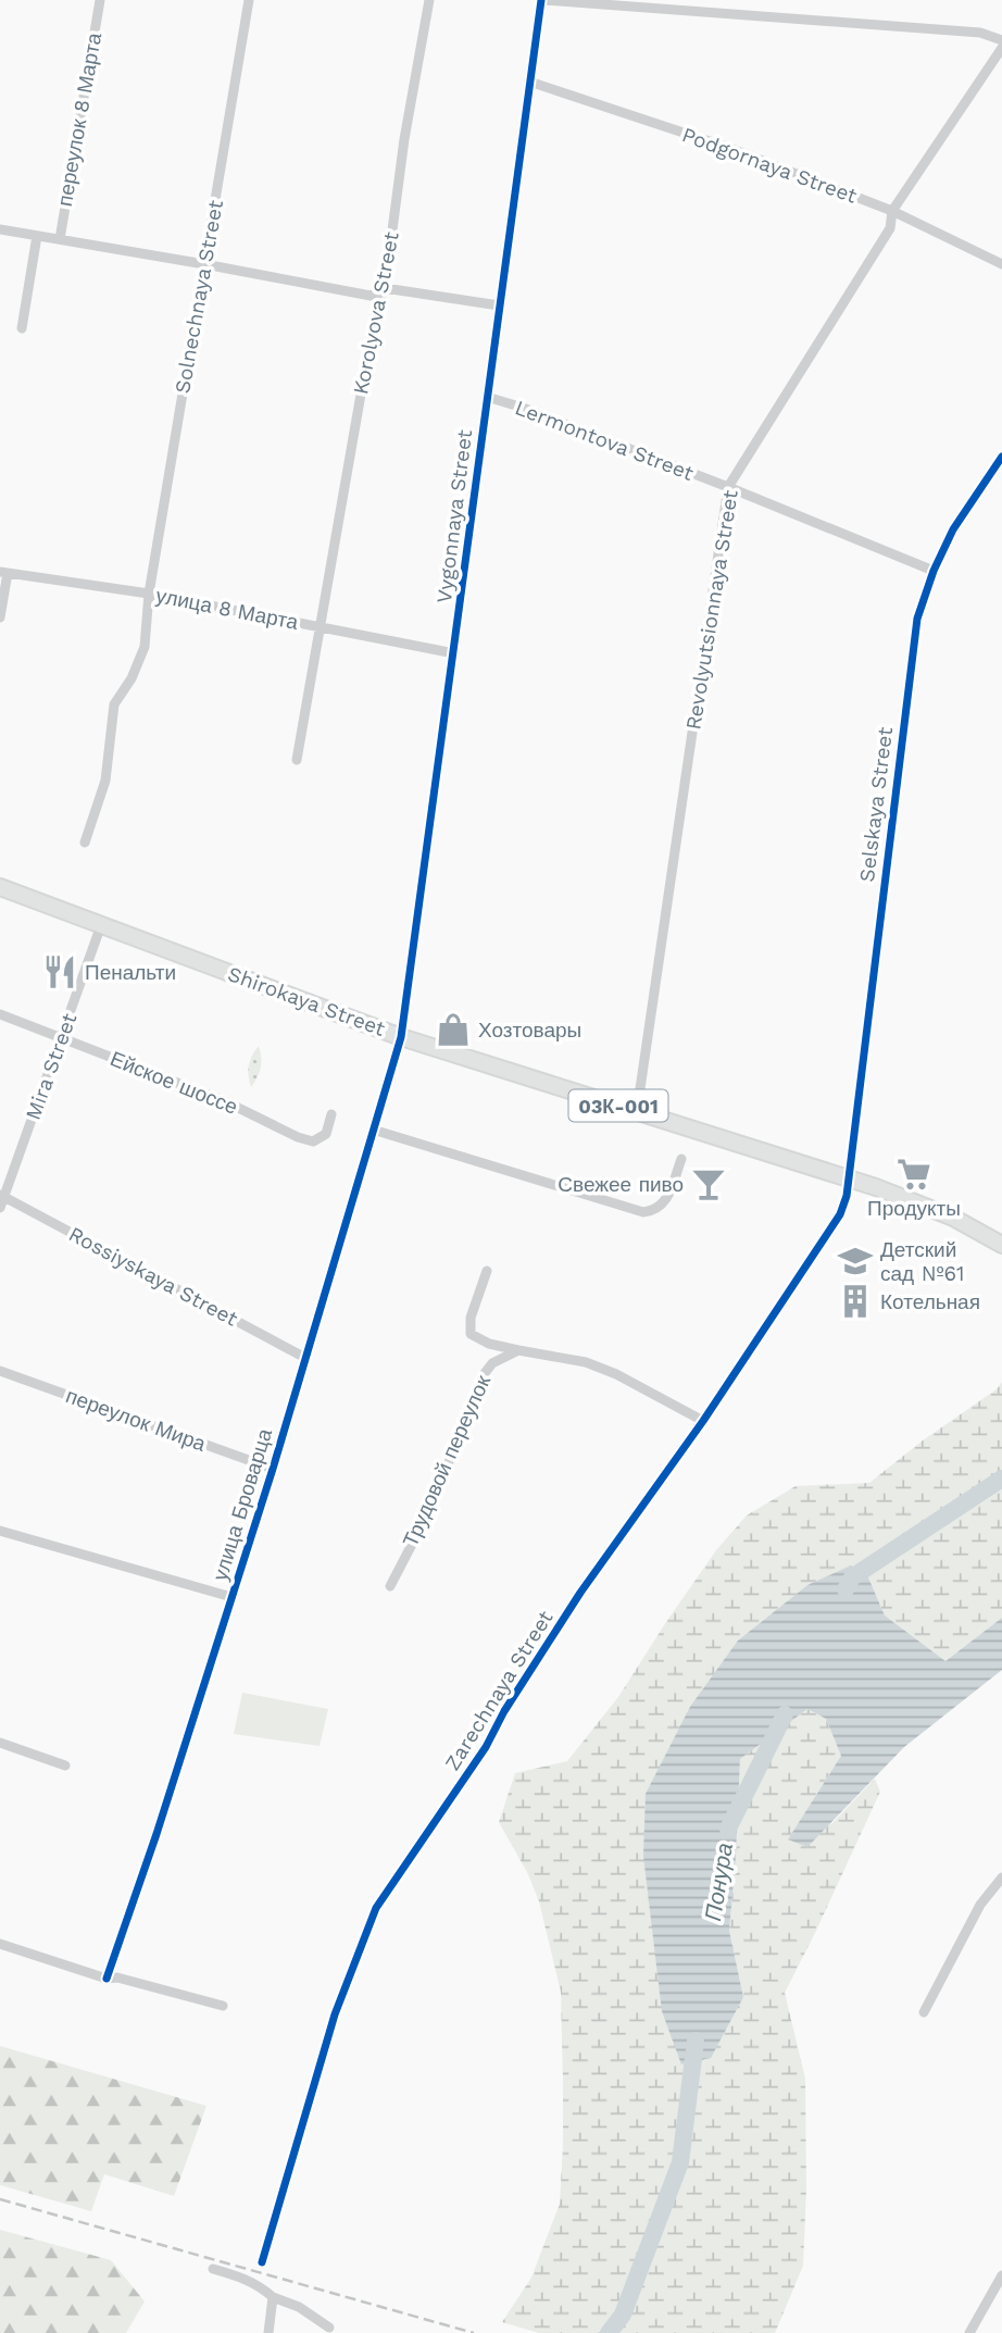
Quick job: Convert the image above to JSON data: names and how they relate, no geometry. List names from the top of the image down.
{
  "streets": {
    "main road": ["Shirokaya Street", "03К-001"],
    "street": [
      "переулок 8 Марта",
      "Podgornaya Street",
      "Solnechnaya Street",
      "Korolyova Street",
      "Lermontova Street",
      "Vygonnaya Street",
      "улица 8 Марта",
      "Revolyutsionnaya Street",
      "Selskaya Street",
      "Mira Street",
      "Ейское шоссе",
      "Rossiyskaya Street",
      "переулок Мира",
      "Трудовой переулок",
      "улица Броварца",
      "Zarechnaya Street"
    ]
  },
  "crossings": [
    ["Podgornaya Street", "Vygonnaya Street"],
    ["Podgornaya Street", "Revolyutsionnaya Street"],
    ["Solnechnaya Street", "улица 8 Марта"],
    ["Korolyova Street", "улица 8 Марта"],
    ["Lermontova Street", "Vygonnaya Street"],
    ["Lermontova Street", "Revolyutsionnaya Street"],
    ["Lermontova Street", "Selskaya Street"],
    ["Vygonnaya Street", "улица 8 Марта"],
    ["Vygonnaya Street", "Shirokaya Street"],
    ["Vygonnaya Street", "улица Броварца"],
    ["Revolyutsionnaya Street", "Shirokaya Street"],
    ["Selskaya Street", "Shirokaya Street"],
    ["Selskaya Street", "Zarechnaya Street"],
    ["Shirokaya Street", "Mira Street"],
    ["Shirokaya Street", "улица Броварца"],
    ["Shirokaya Street", "Zarechnaya Street"],
    ["Mira Street", "Ейское шоссе"],
    ["Mira Street", "Rossiyskaya Street"],
    ["Rossiyskaya Street", "улица Броварца"],
    ["переулок Мира", "улица Броварца"]
  ],
  "water": ["Понура"],
  "places": {
    "restaurant": ["Пенальти"],
    "shop": ["Хозтовары"],
    "supermarket": ["Продукты"],
    "bar": ["Свежее пиво"],
    "school or university": ["Детский сад №61"],
    "building": ["Котельная"]
  }
}
